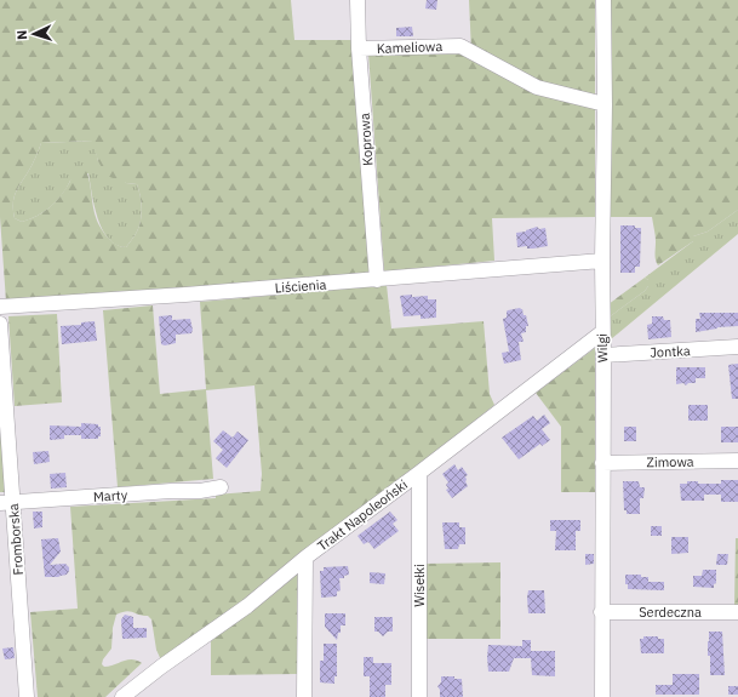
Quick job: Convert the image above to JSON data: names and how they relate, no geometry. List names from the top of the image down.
{
  "streets": {
    "street": [
      "Kameliowa",
      "Koprowa",
      "Liścienia",
      "Wilgi",
      "Jontka",
      "Zimowa",
      "Marty",
      "Trakt Napoleoński",
      "Fromborska",
      "Wisełki",
      "Serdeczna"
    ]
  },
  "crossings": [
    ["Kameliowa", "Koprowa"],
    ["Kameliowa", "Wilgi"],
    ["Koprowa", "Liścienia"],
    ["Liścienia", "Wilgi"],
    ["Wilgi", "Jontka"],
    ["Wilgi", "Zimowa"],
    ["Wilgi", "Trakt Napoleoński"],
    ["Wilgi", "Serdeczna"],
    ["Marty", "Fromborska"],
    ["Trakt Napoleoński", "Wisełki"]
  ],
  "north": "left"
}
